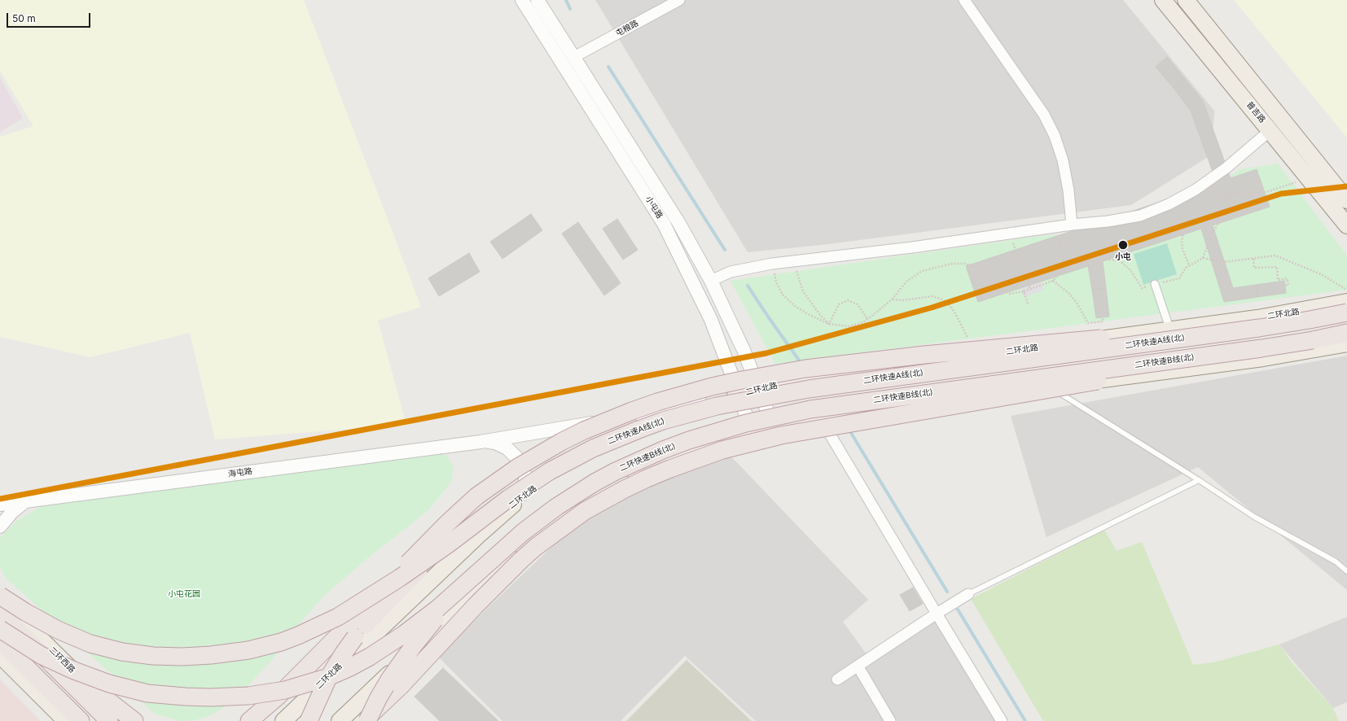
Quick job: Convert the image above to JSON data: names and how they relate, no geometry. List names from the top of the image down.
{
  "streets": {
    "highway": ["二环快速A线(北)", "二环快速B线(北)"],
    "main road": ["普吉路", "二环北路", "二环西路"],
    "street": ["屯粮路", "小屯路", "海屯路"]
  },
  "crossings": [
    ["屯粮路", "小屯路"],
    ["小屯路", "二环北路"]
  ],
  "parks": ["小屯花园"],
  "places": ["小屯"],
  "scale_bar": "50 m"
}
